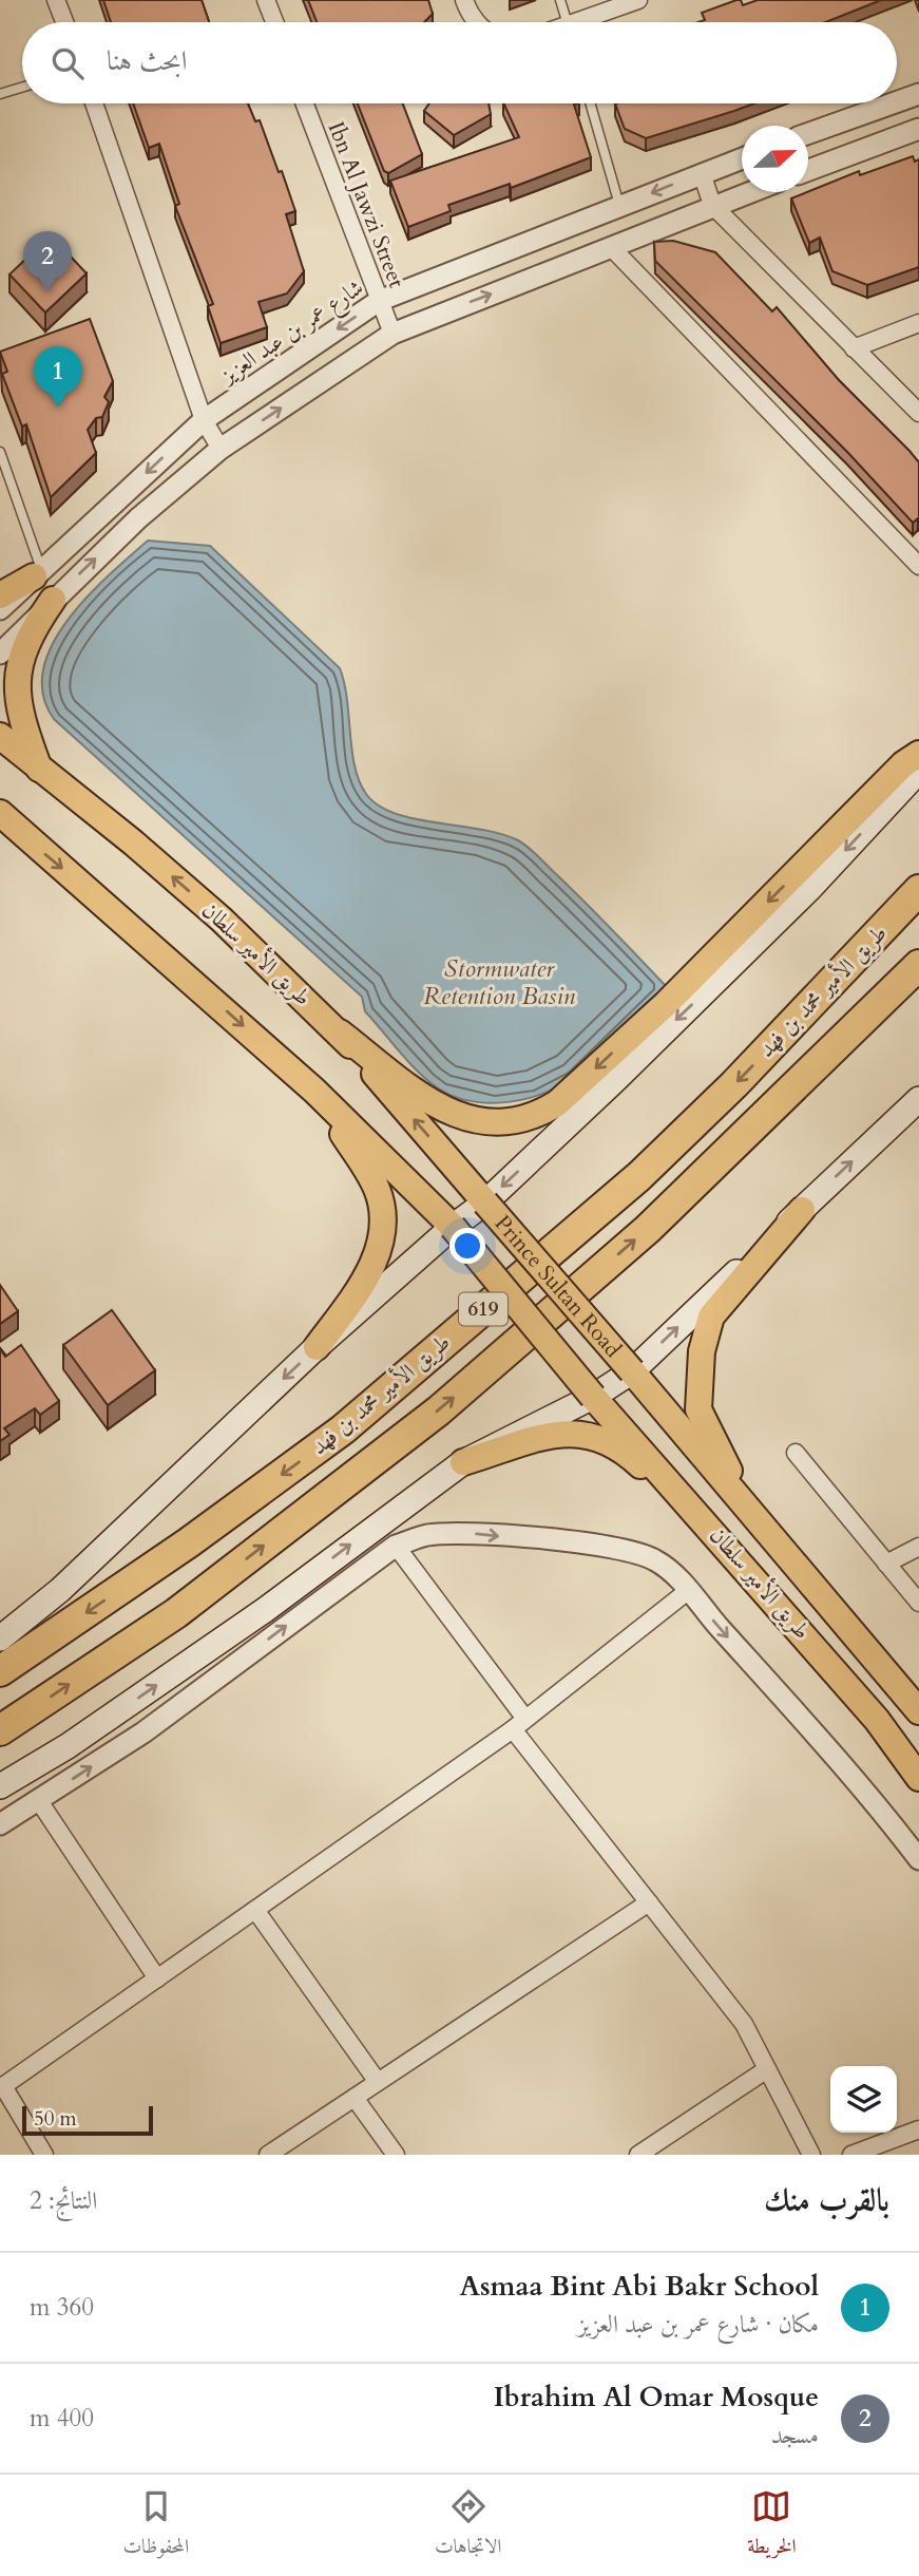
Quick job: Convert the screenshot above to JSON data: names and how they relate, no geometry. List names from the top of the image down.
{
  "streets": {
    "highway": ["طريق الأمير محمد بن فهد", "619"],
    "main road": ["طريق الأمير سلطان", "Prince Sultan Road"],
    "street": ["Ibn Al Jawzi Street", "شارع عمر بن عبد العزيز"]
  },
  "crossings": [
    ["Ibn Al Jawzi Street", "شارع عمر بن عبد العزيز"],
    ["طريق الأمير سلطان", "Prince Sultan Road"]
  ],
  "water": ["Stormwater Retention Basin"],
  "scale_bar": "50 m",
  "north": "right",
  "page": {
    "search": "ابحث هنا",
    "pins": ["2", "1"],
    "scale": "50 m",
    "heading": ["بالقرب منك", "النتائج: 2"],
    "list": [
      {
        "mark": "1",
        "name": "Asmaa Bint Abi Bakr School",
        "note": "مكان · شارع عمر بن عبد العزيز",
        "value": "360 m"
      },
      {
        "mark": "2",
        "name": "Ibrahim Al Omar Mosque",
        "note": "مسجد",
        "value": "400 m"
      }
    ],
    "nav": ["الخريطة", "الاتجاهات", "المحفوظات"]
  }
}
